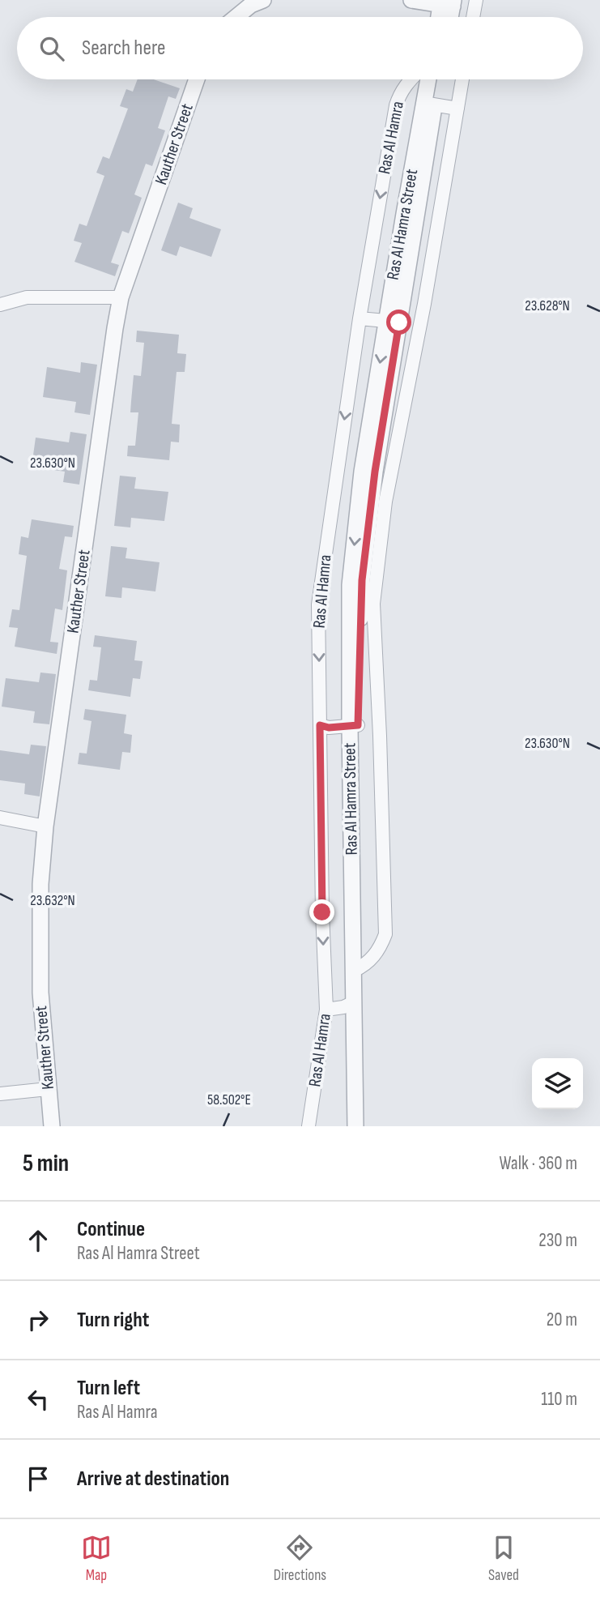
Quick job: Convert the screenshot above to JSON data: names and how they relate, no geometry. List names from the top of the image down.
{
  "streets": {
    "street": ["Ras Al Hamra", "Kauther Street", "Ras Al Hamra Street"]
  },
  "page": {
    "search": "Search here",
    "heading": ["5 min", "Walk · 360 m"],
    "list": [
      ["Continue", "Ras Al Hamra Street", "230 m"],
      ["Turn right", "20 m"],
      ["Turn left", "Ras Al Hamra", "110 m"],
      "Arrive at destination"
    ],
    "nav": ["Map", "Directions", "Saved"]
  },
  "coordinates": [
    "23.628°N",
    "23.630°N",
    "23.632°N",
    "58.502°E"
  ]
}
